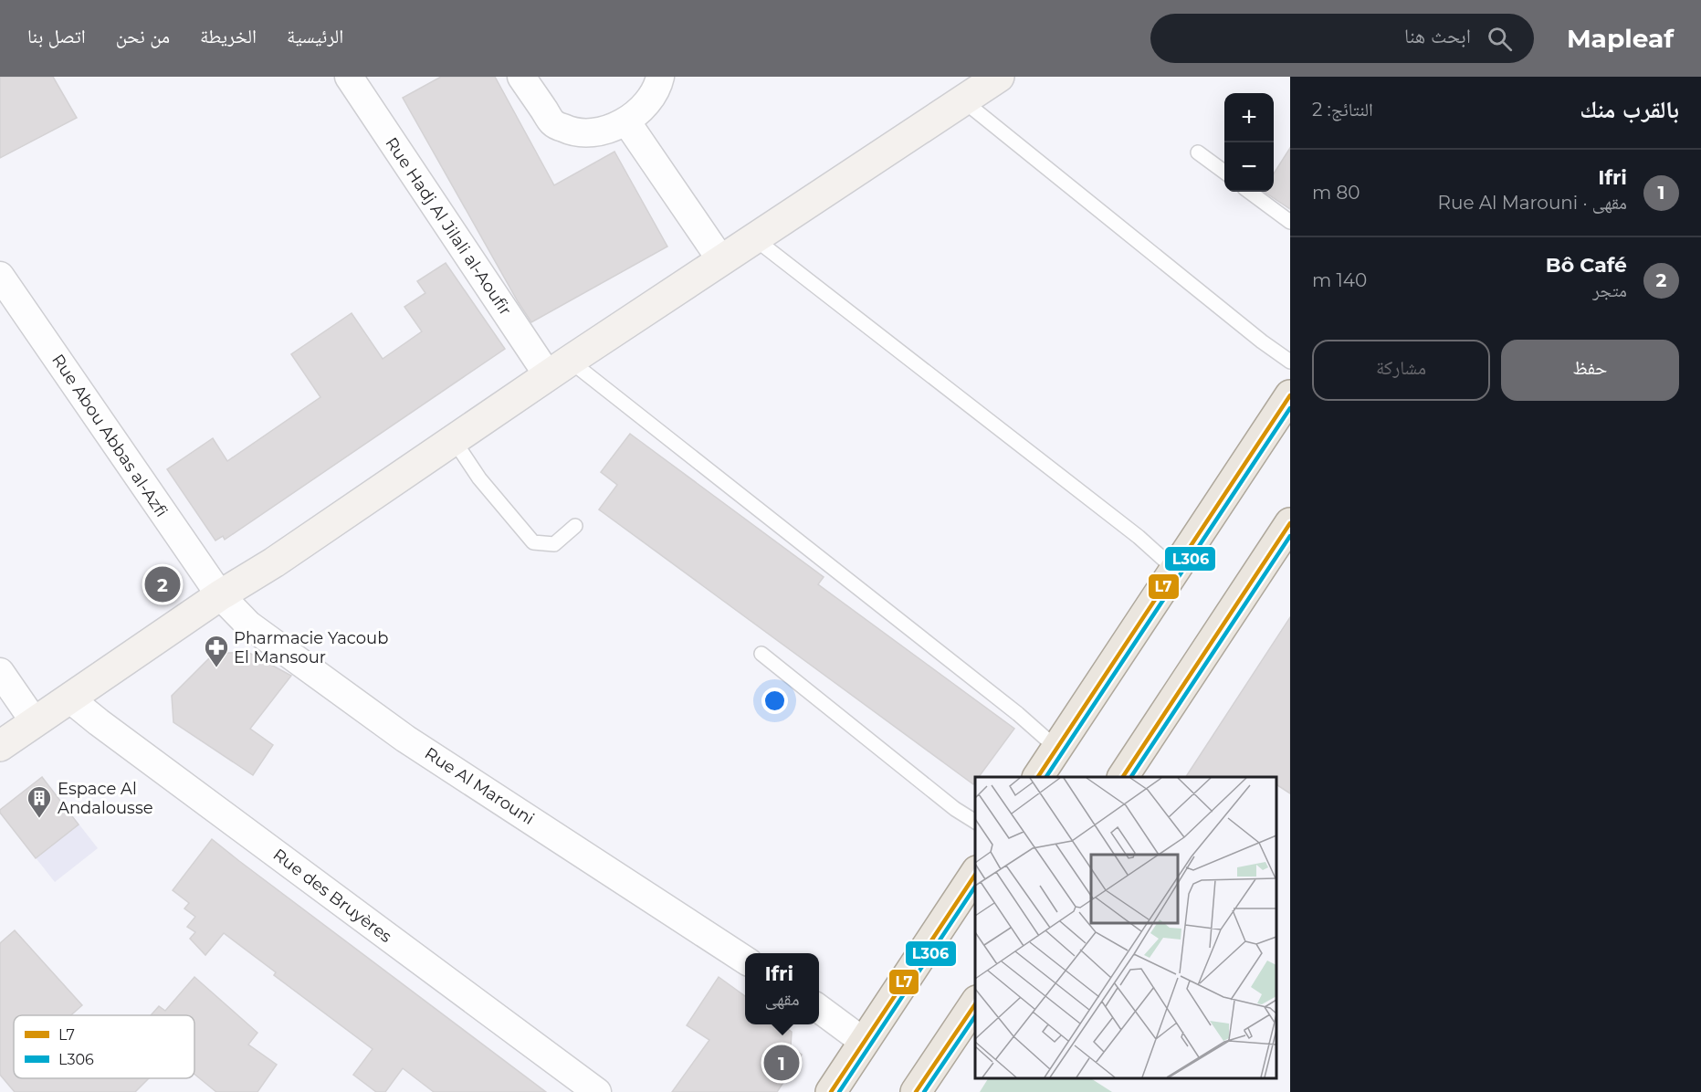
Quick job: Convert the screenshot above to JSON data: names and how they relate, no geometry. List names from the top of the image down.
{
  "streets": {
    "street": [
      "Rue Hadj Al Jilali al-Aoufir",
      "Rue Abou Abbas al-Azfi",
      "Rue Al Marouni",
      "Rue des Bruyères"
    ]
  },
  "crossings": [
    ["Rue Abou Abbas al-Azfi", "Rue Al Marouni"]
  ],
  "places": {
    "pharmacy": ["Pharmacie Yacoub El Mansour"],
    "building": ["Espace Al Andalousse"]
  },
  "lines": ["transit line L7", "transit line L306"],
  "legend": ["L7", "L306"],
  "page": {
    "header": "Mapleaf",
    "search": "ابحث هنا",
    "nav": [
      "الرئيسية",
      "الخريطة",
      "من نحن",
      "اتصل بنا"
    ],
    "heading": ["بالقرب منك", "النتائج: 2"],
    "map_buttons": ["+", "−"],
    "list": [
      {
        "mark": "1",
        "name": "Ifri",
        "note": "مقهى · Rue Al Marouni",
        "value": "80 m"
      },
      {
        "mark": "2",
        "name": "Bô Café",
        "note": "متجر",
        "value": "140 m"
      }
    ],
    "buttons": ["حفظ", "مشاركة"],
    "pins": ["2", "1"],
    "popup": ["Ifri", "مقهى"]
  }
}
